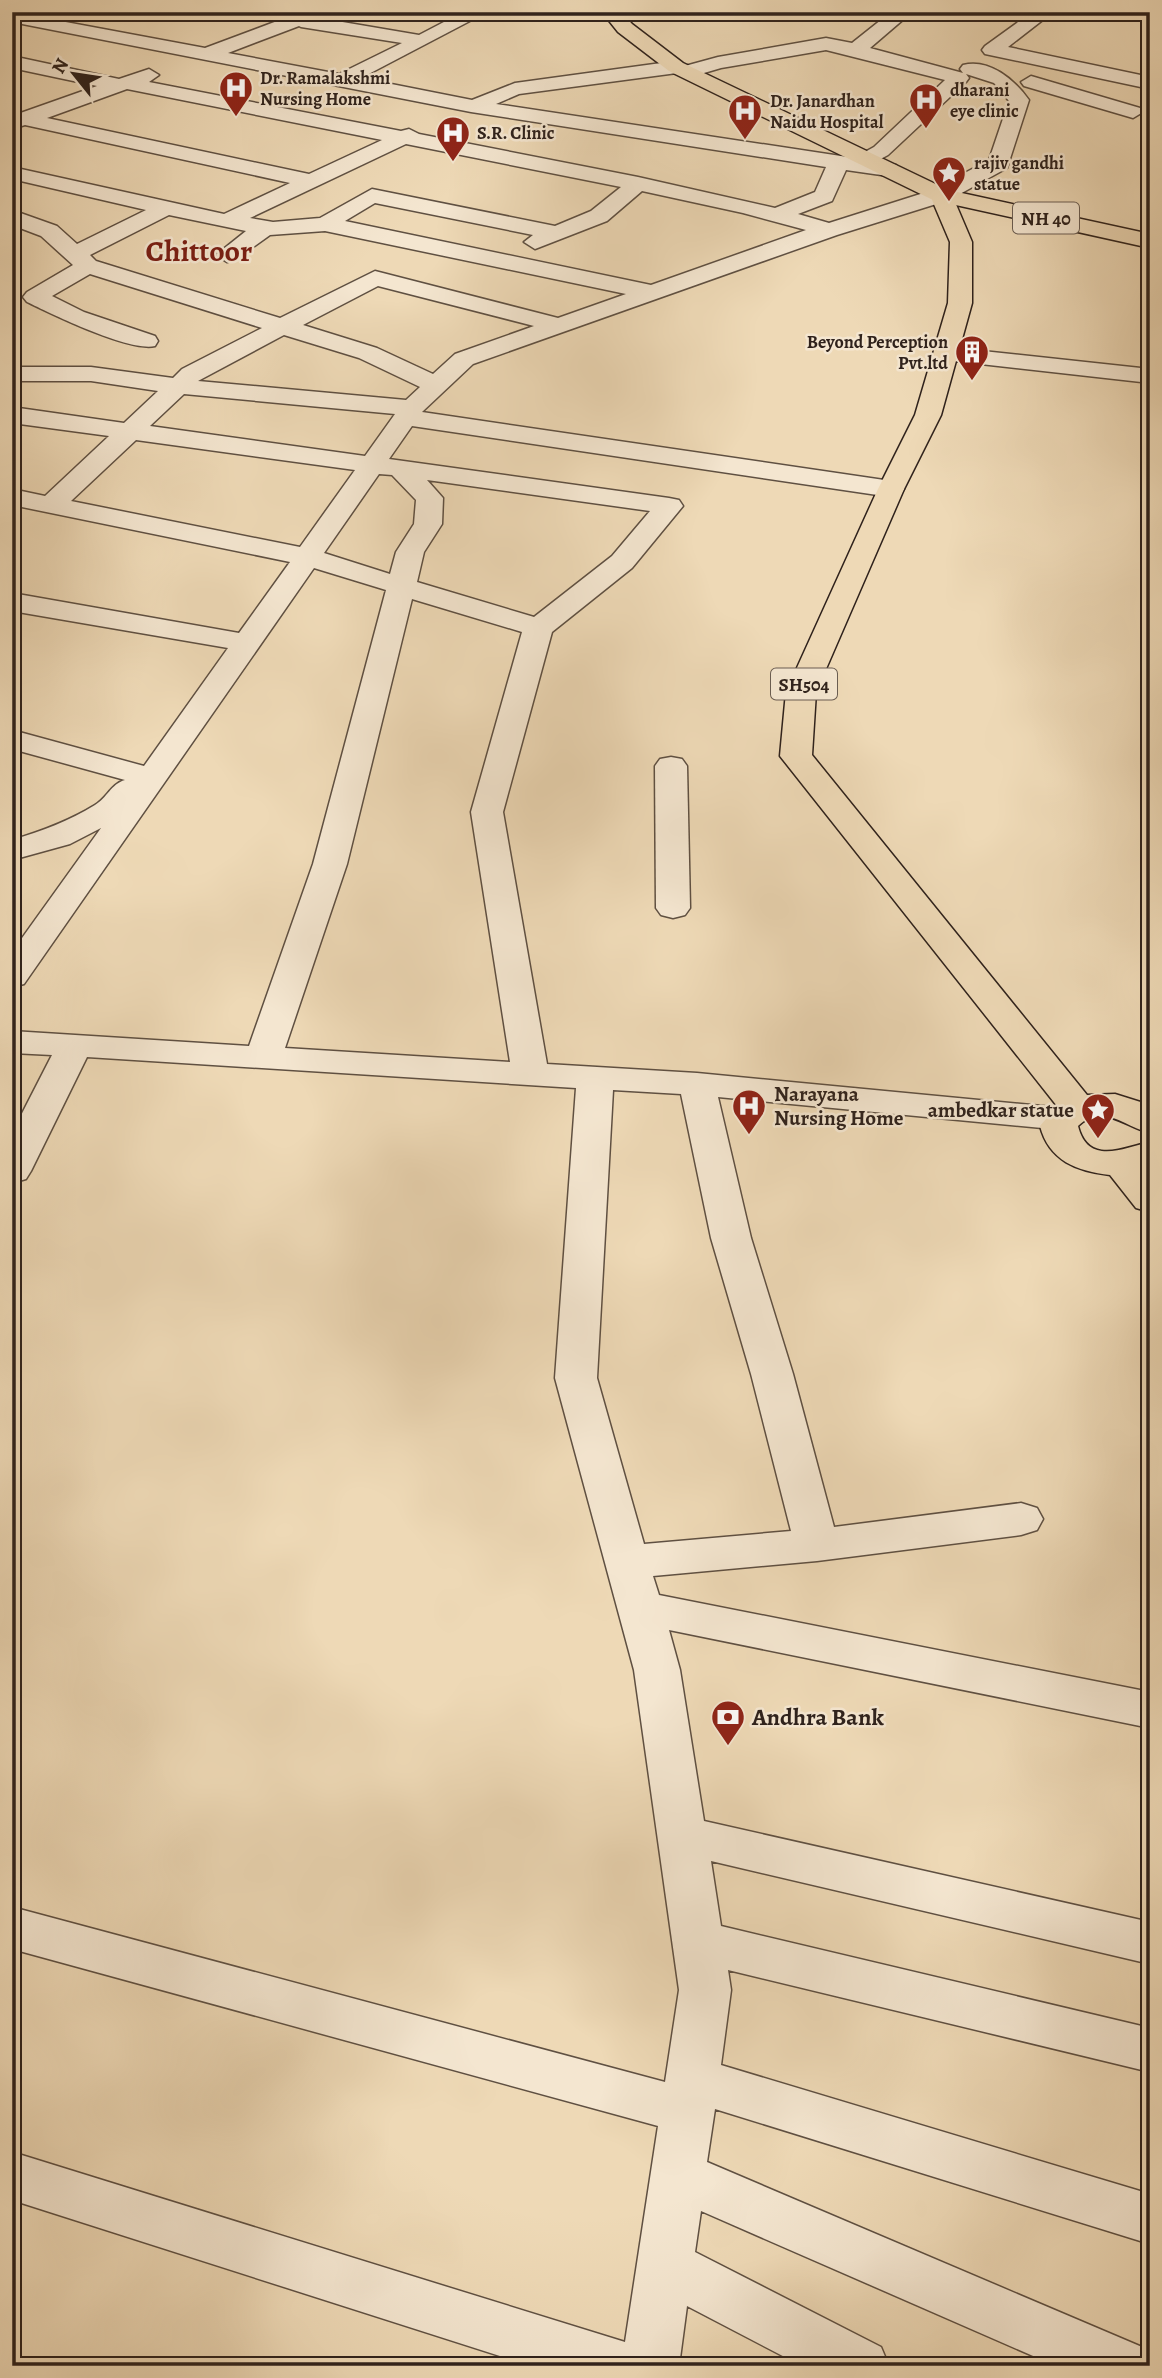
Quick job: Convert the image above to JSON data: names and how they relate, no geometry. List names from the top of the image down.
{
  "streets": {
    "main road": ["NH 40", "SH504"]
  },
  "crossings": [
    ["NH 40", "SH504"]
  ],
  "districts": ["Chittoor"],
  "places": {
    "hospital": [
      "Dr. Ramalakshmi Nursing Home",
      "dharani eye clinic",
      "Dr. Janardhan Naidu Hospital",
      "S.R. Clinic",
      "Narayana Nursing Home"
    ],
    "place": ["rajiv gandhi statue", "ambedkar statue"],
    "building": ["Beyond Perception Pvt.ltd"],
    "bank": ["Andhra Bank"]
  },
  "north": "top left"
}
